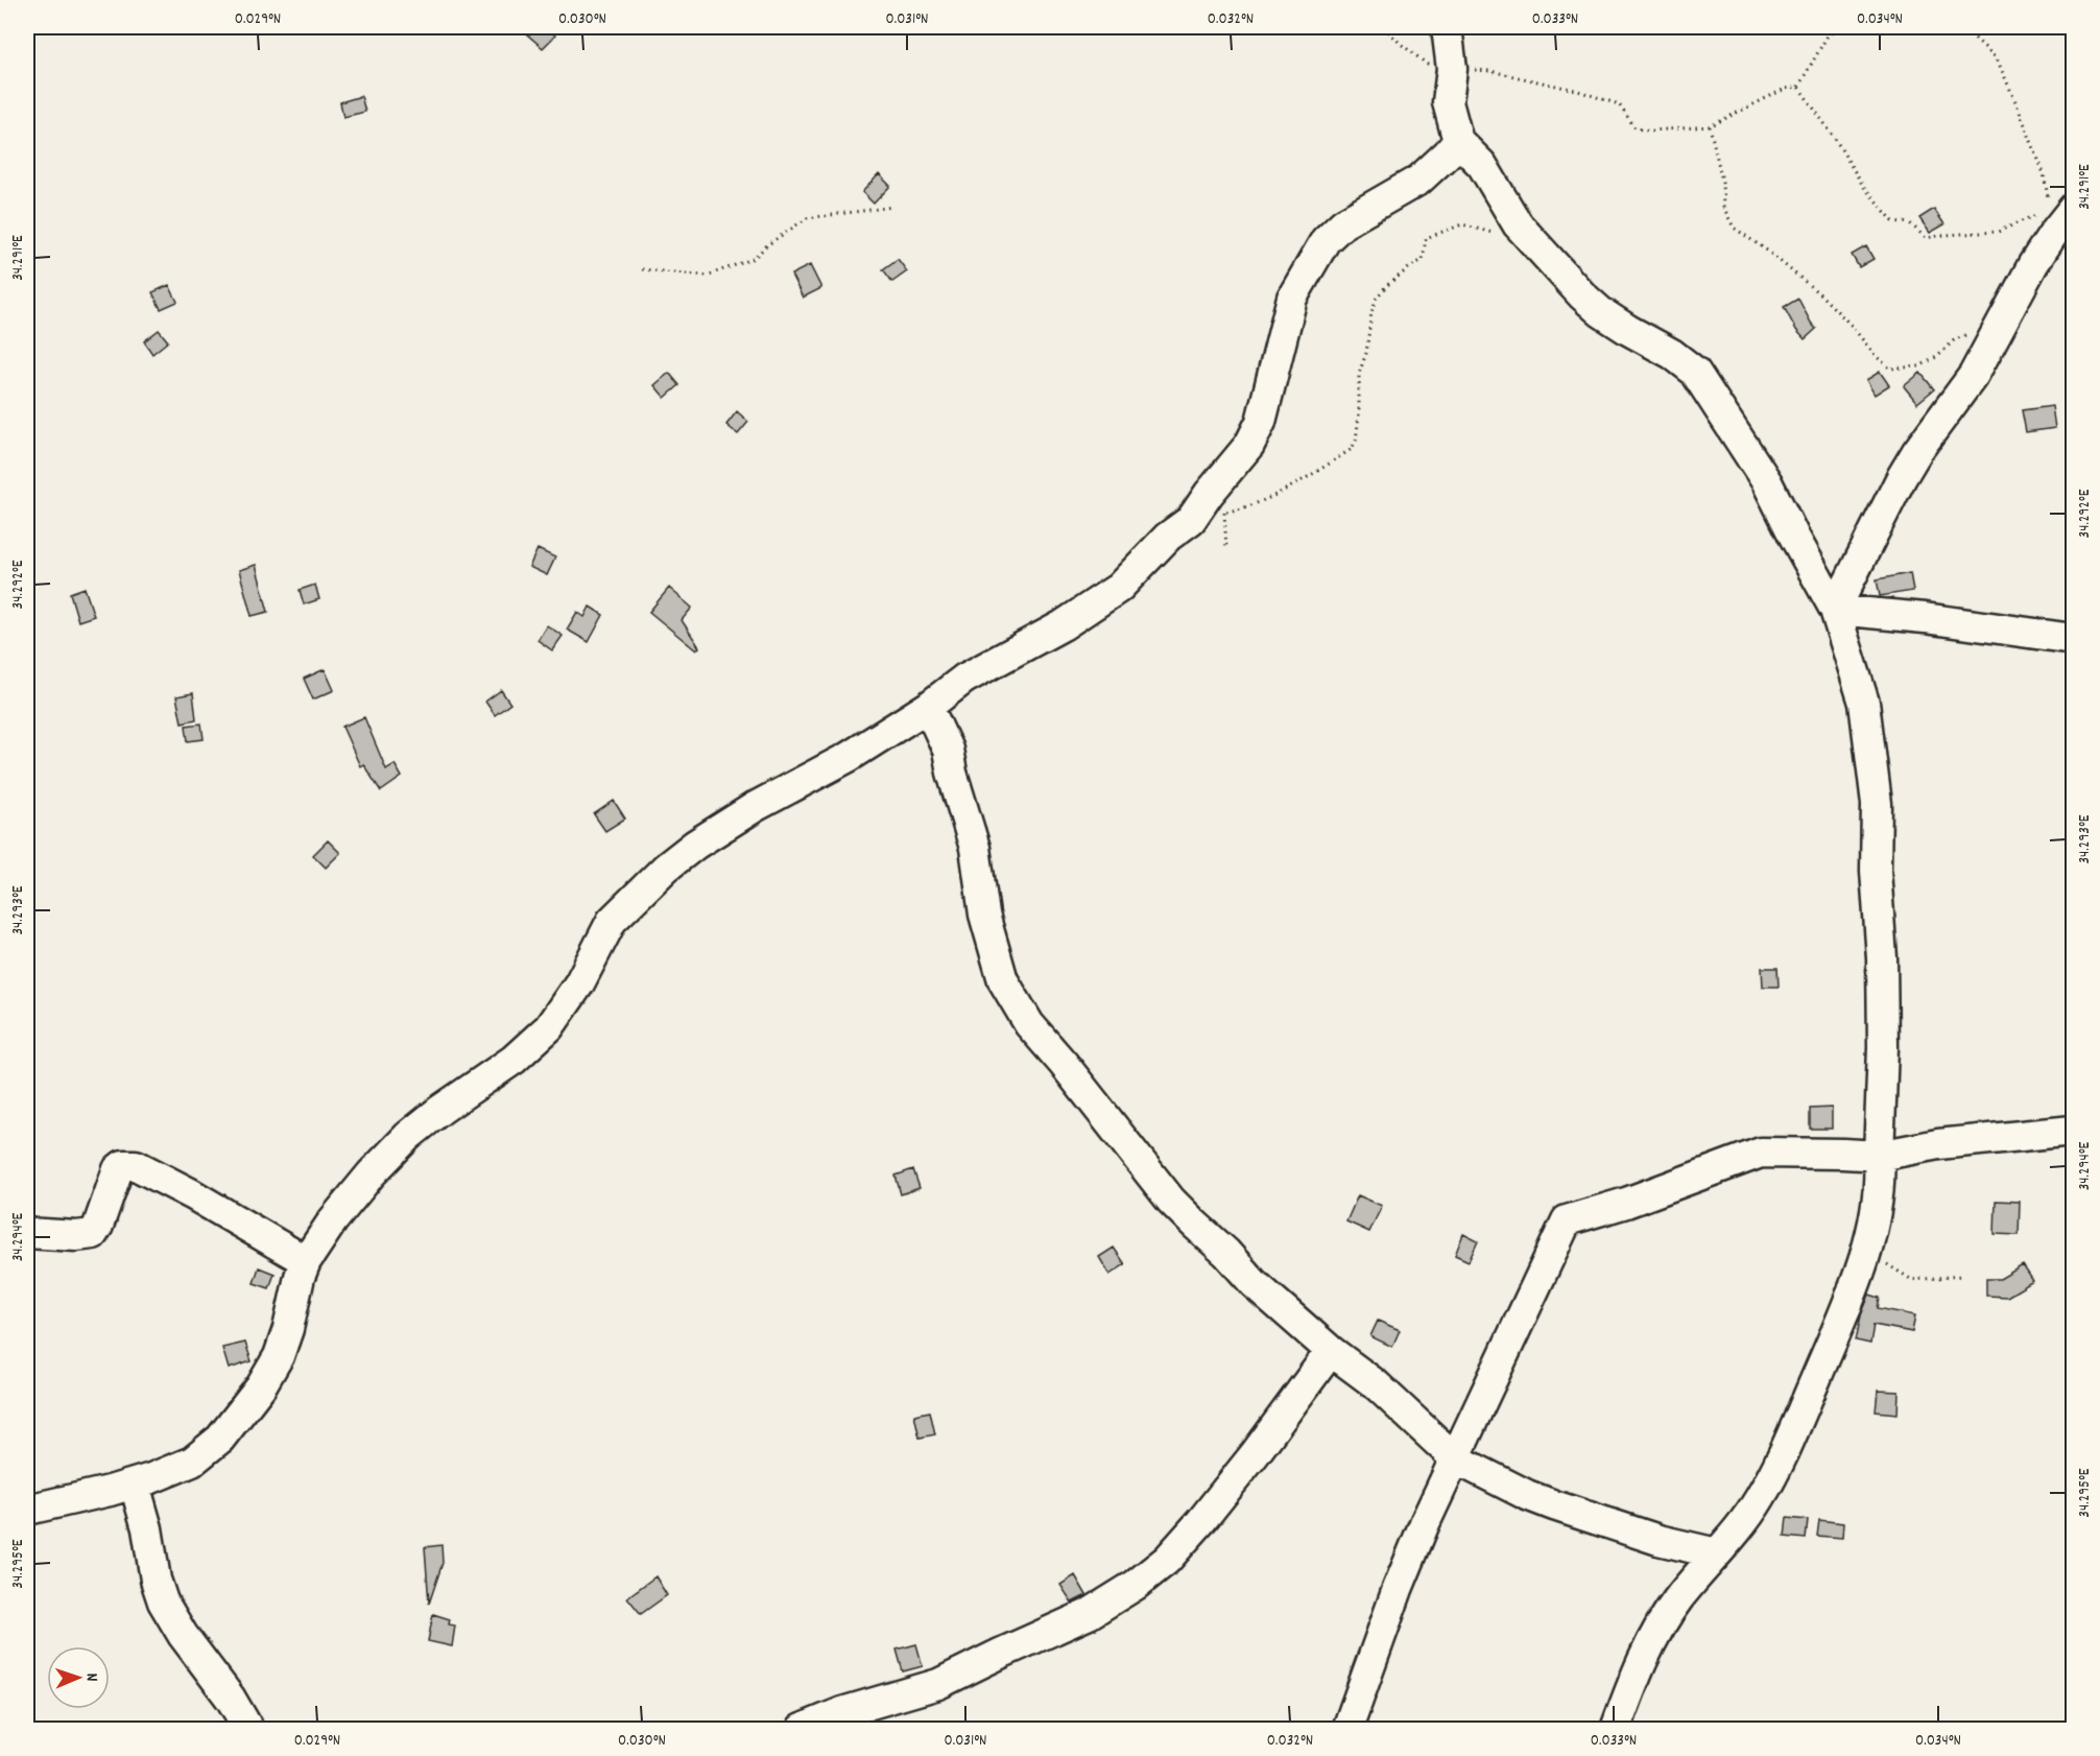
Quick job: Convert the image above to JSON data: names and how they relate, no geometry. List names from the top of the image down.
{
  "north": "right",
  "coordinates": [
    "0.029°N",
    "0.030°N",
    "0.031°N",
    "0.032°N",
    "0.033°N",
    "0.034°N",
    "34.291°E",
    "34.292°E",
    "34.293°E",
    "34.294°E",
    "34.295°E"
  ]
}
